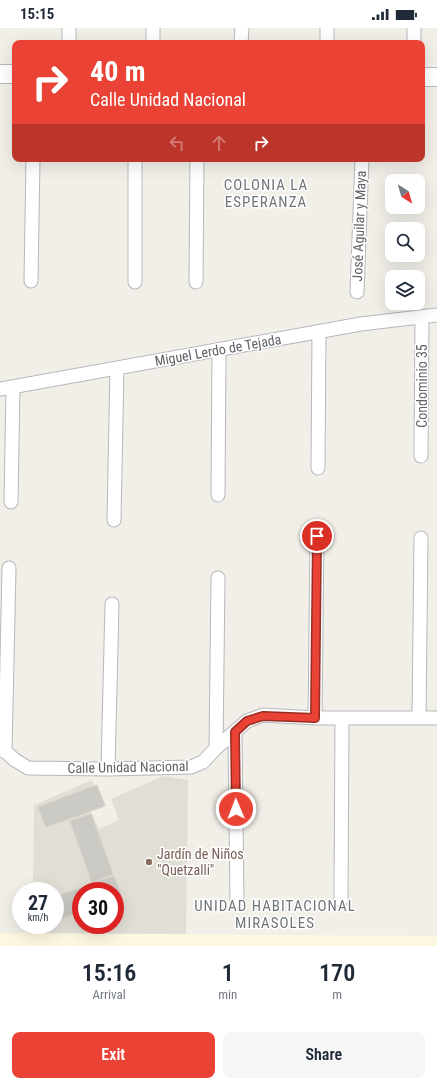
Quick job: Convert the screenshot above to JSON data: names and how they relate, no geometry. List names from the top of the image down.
{
  "streets": {
    "street": [
      "José Aguilar y Maya",
      "Miguel Lerdo de Tejada",
      "Condominio 35",
      "Calle Unidad Nacional"
    ]
  },
  "crossings": [
    ["Miguel Lerdo de Tejada", "Condominio 35"]
  ],
  "districts": ["COLONIA LA ESPERANZA", "UNIDAD HABITACIONAL MIRASOLES"],
  "places": ["Jardín de Niños \"Quetzalli\""],
  "north": "bottom right",
  "page": {
    "status": "15:15",
    "turn": ["40 m", "Calle Unidad Nacional"],
    "speed": "27 km/h",
    "limit": "30",
    "eta": [
      "15:16",
      "Arrival",
      "1",
      "min",
      "170",
      "m"
    ],
    "buttons": ["Exit", "Share"]
  }
}
